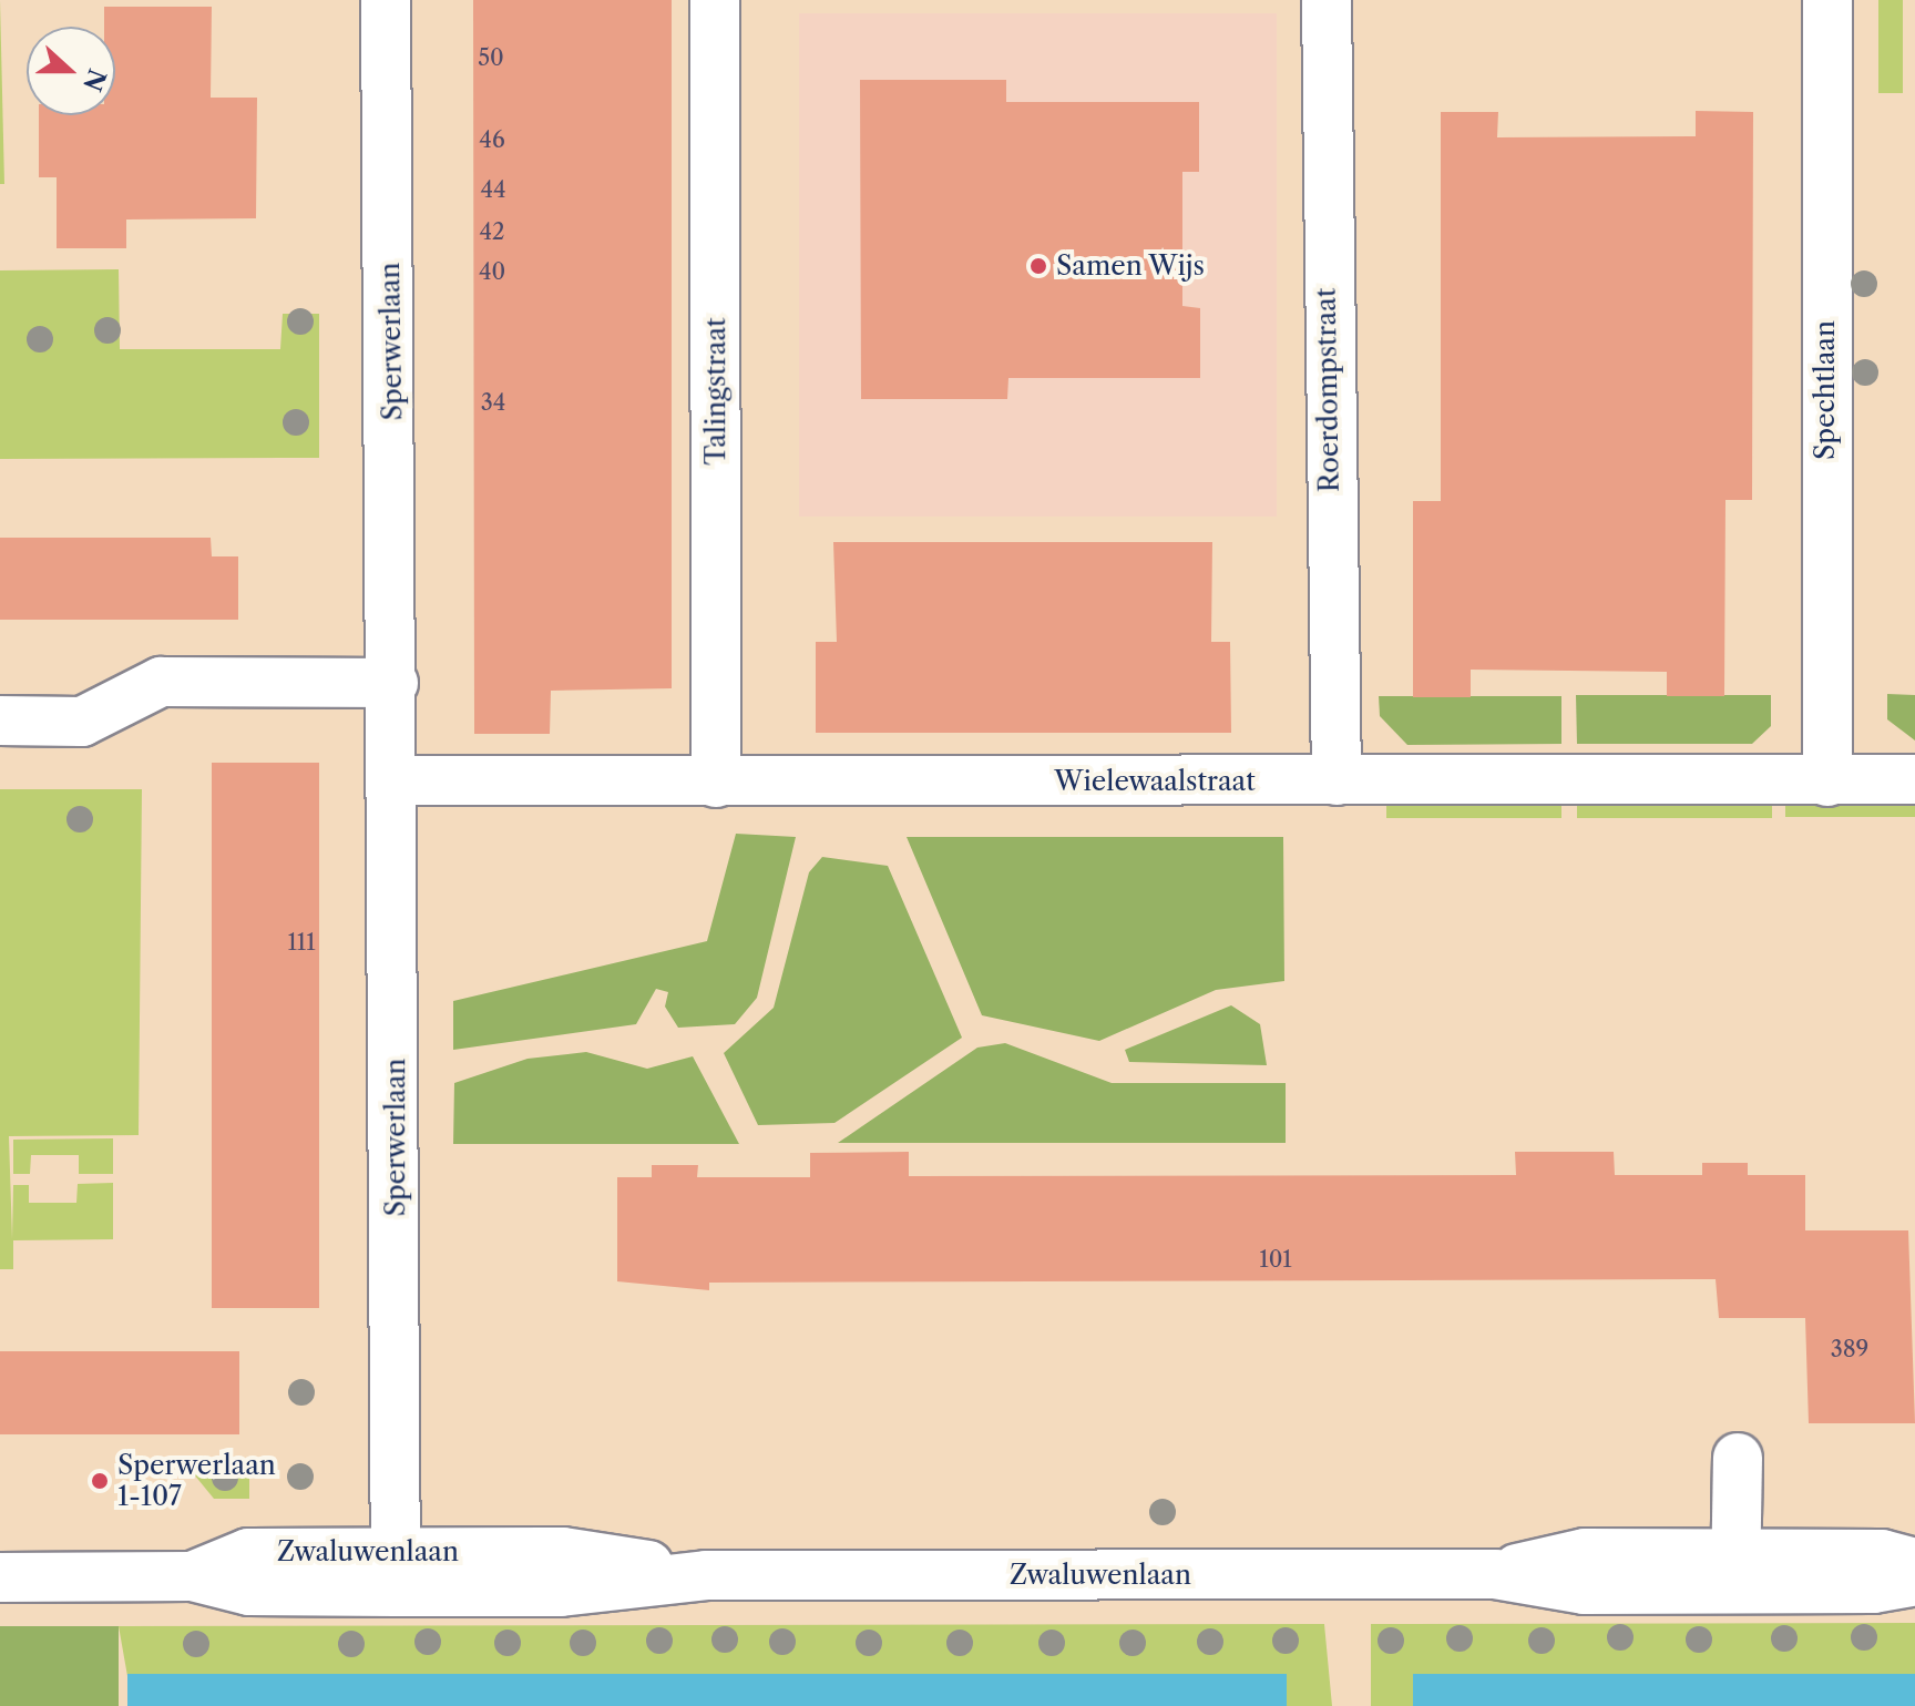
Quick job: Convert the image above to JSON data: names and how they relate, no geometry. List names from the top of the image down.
{
  "streets": {
    "street": [
      "Sperwerlaan",
      "Roerdompstraat",
      "Spechtlaan",
      "Talingstraat",
      "Wielewaalstraat",
      "Zwaluwenlaan"
    ]
  },
  "crossings": [
    ["Sperwerlaan", "Wielewaalstraat"],
    ["Sperwerlaan", "Zwaluwenlaan"],
    ["Roerdompstraat", "Wielewaalstraat"],
    ["Spechtlaan", "Wielewaalstraat"],
    ["Talingstraat", "Wielewaalstraat"]
  ],
  "places": ["Samen Wijs", "Sperwerlaan 1-107"],
  "house_numbers": [
    "50",
    "46",
    "44",
    "42",
    "40",
    "34",
    "111",
    "101",
    "389"
  ],
  "north": "right"
}
